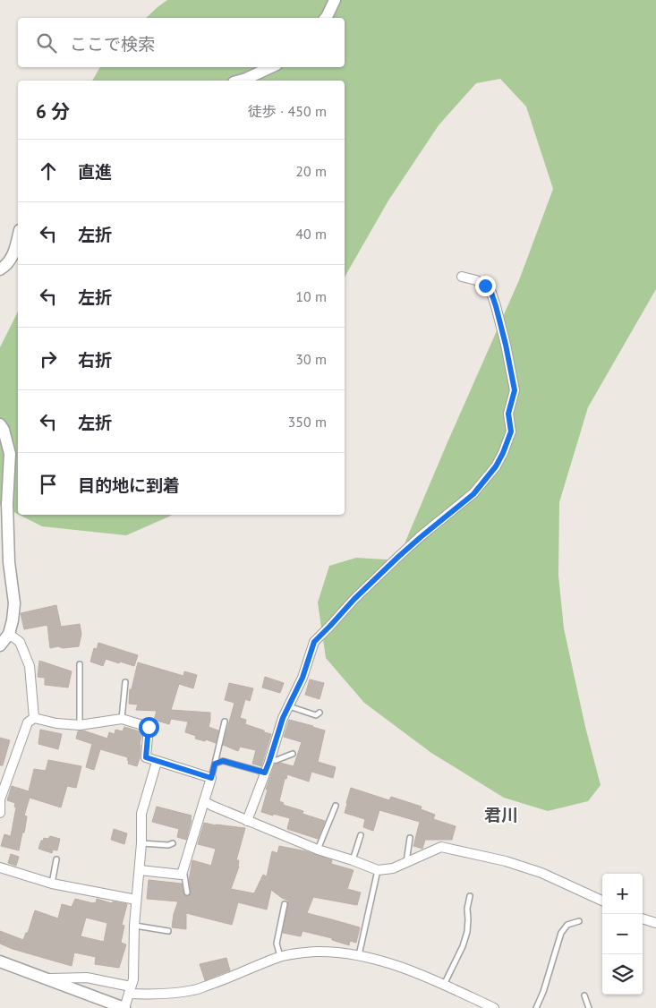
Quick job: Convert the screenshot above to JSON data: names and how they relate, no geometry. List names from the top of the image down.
{
  "districts": ["君川"],
  "page": {
    "search": "ここで検索",
    "heading": ["6 分", "徒歩 · 450 m"],
    "list": [
      ["直進", "20 m"],
      ["左折", "40 m"],
      ["左折", "10 m"],
      ["右折", "30 m"],
      ["左折", "350 m"],
      "目的地に到着"
    ],
    "map_buttons": ["+", "−"]
  }
}
